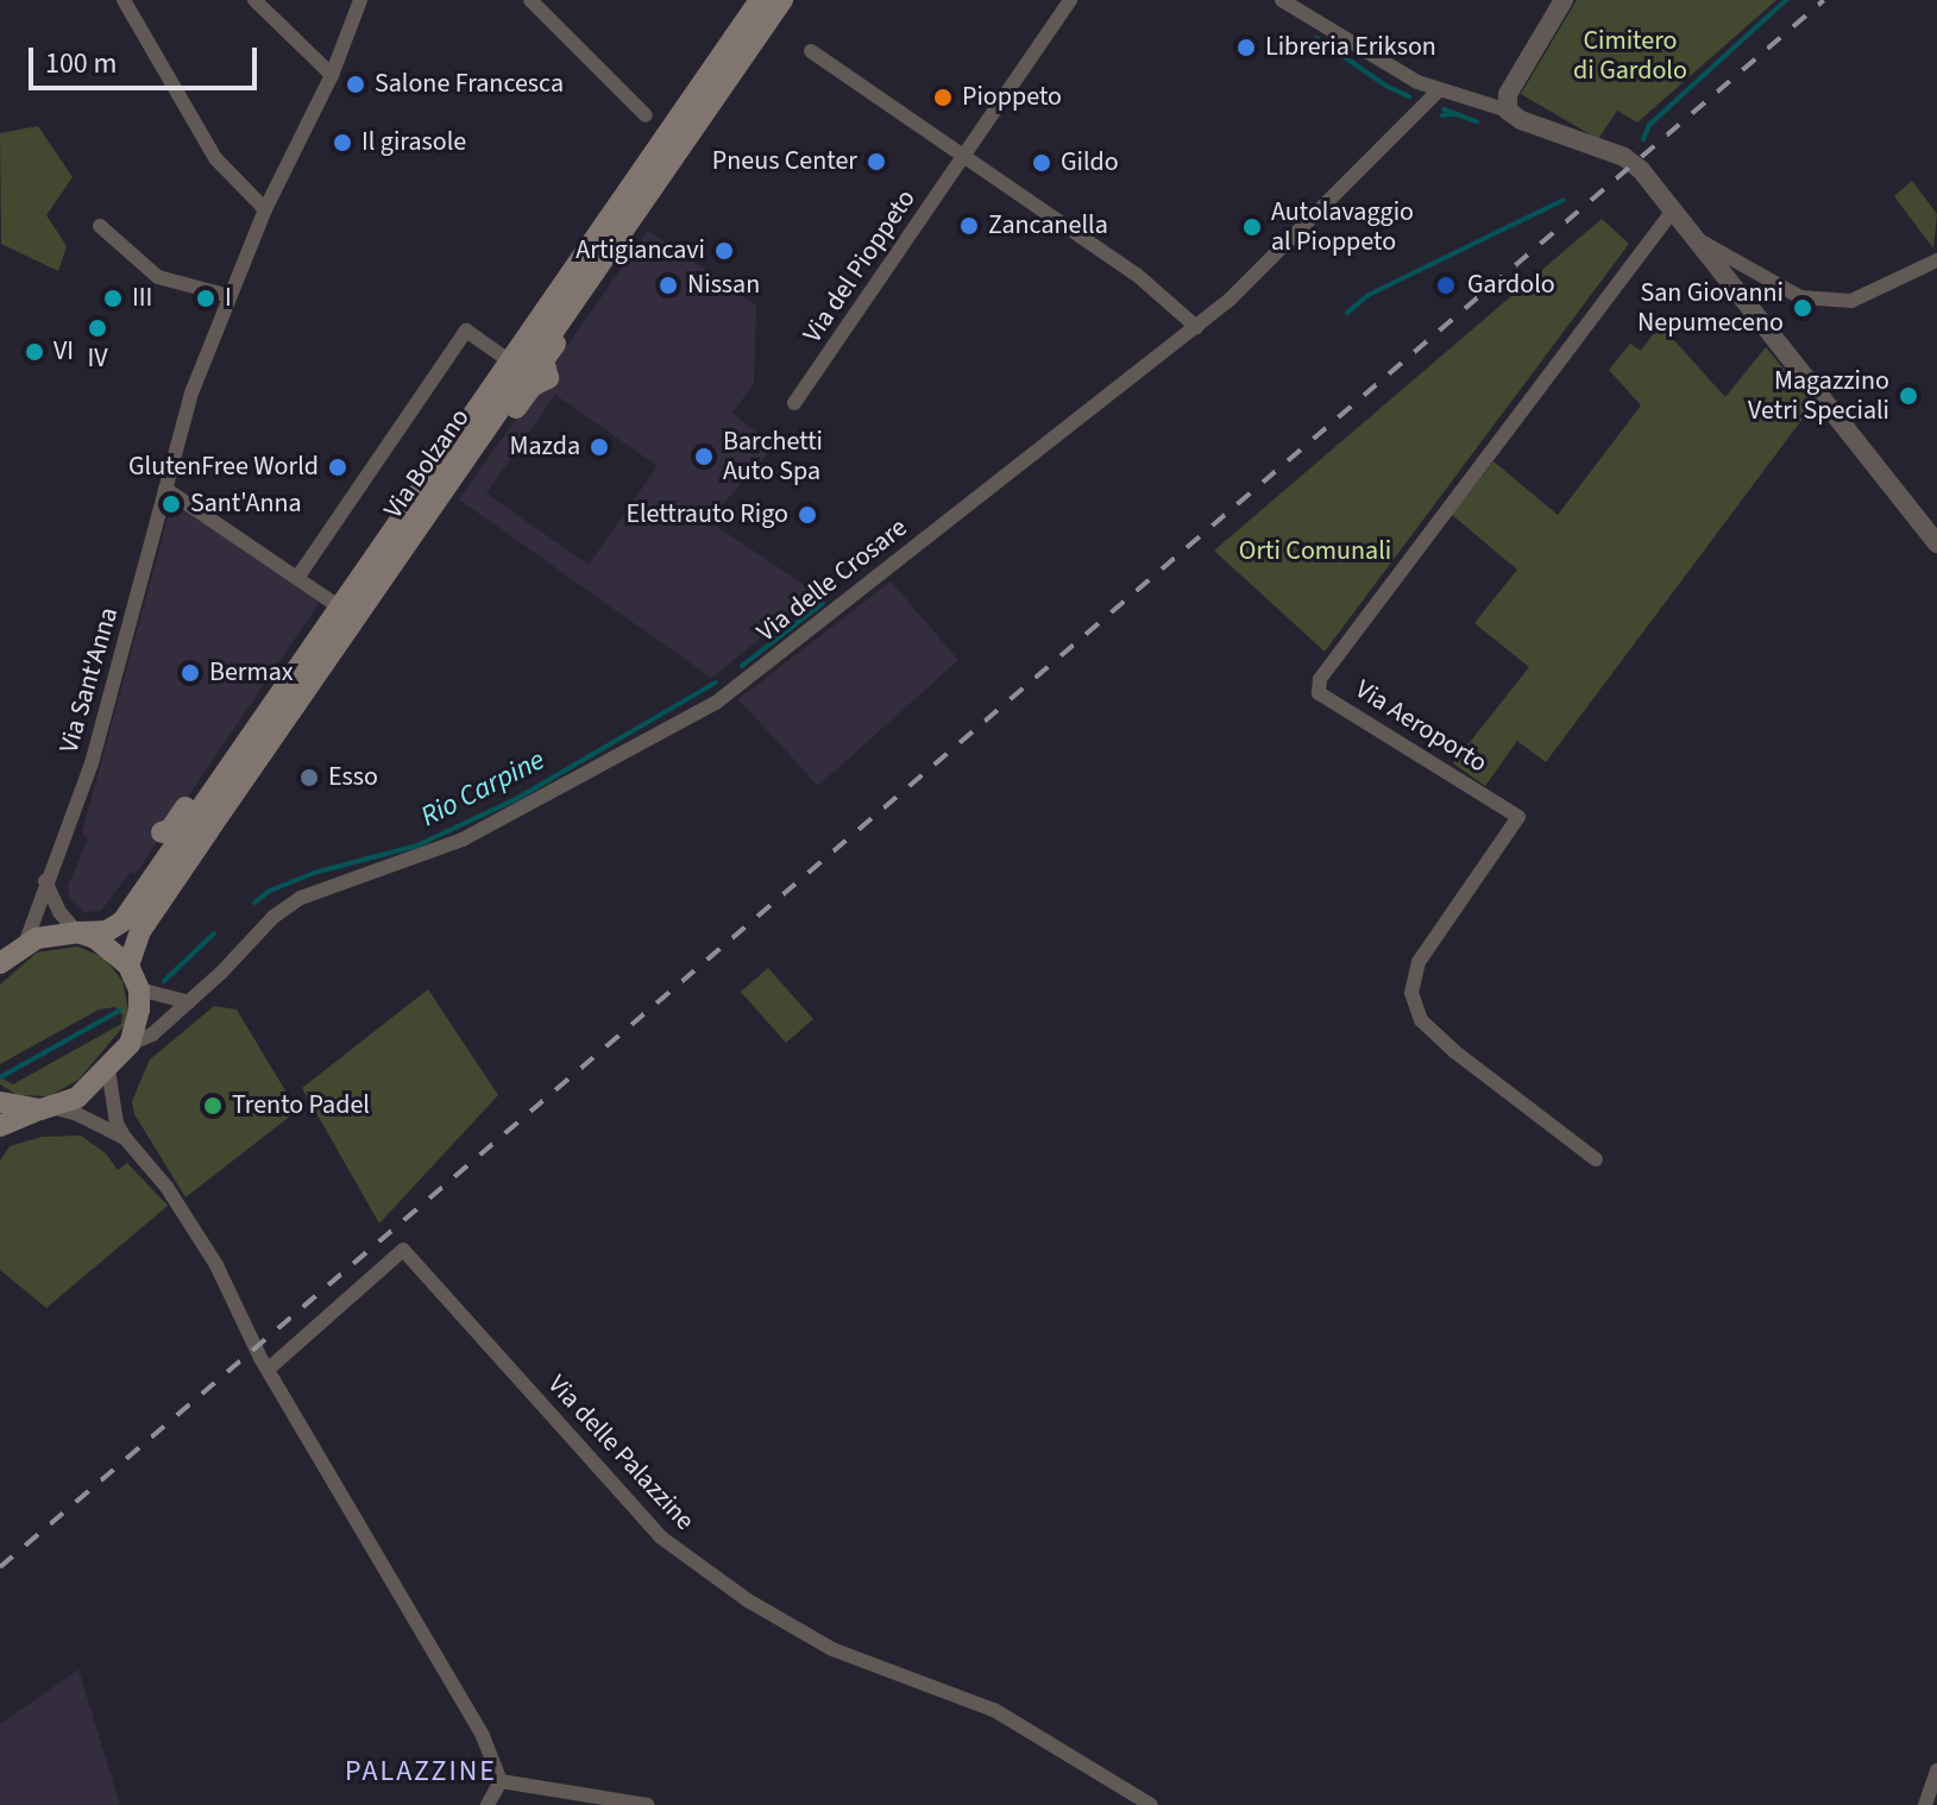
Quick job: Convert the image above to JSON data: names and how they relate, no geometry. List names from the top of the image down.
{
  "streets": {
    "main road": ["Via Bolzano"],
    "street": [
      "Via del Pioppeto",
      "Via delle Crosare",
      "Via Sant'Anna",
      "Via Aeroporto",
      "Via delle Palazzine"
    ]
  },
  "crossings": [
    ["Via Bolzano", "Via Sant'Anna"]
  ],
  "districts": ["PALAZZINE"],
  "water": ["Rio Carpine"],
  "parks": ["Cimitero di Gardolo", "Orti Comunali"],
  "places": [
    "Libreria Erikson",
    "Salone Francesca",
    "Pioppeto",
    "Il girasole",
    "Pneus Center",
    "Gildo",
    "Zancanella",
    "Autolavaggio al Pioppeto",
    "Artigiancavi",
    "Nissan",
    "Gardolo",
    "III",
    "I",
    "San Giovanni Nepumeceno",
    "IV",
    "VI",
    "Magazzino Vetri Speciali",
    "Mazda",
    "Barchetti Auto Spa",
    "GlutenFree World",
    "Sant'Anna",
    "Elettrauto Rigo",
    "Bermax",
    "Esso",
    "Trento Padel"
  ],
  "scale_bar": "100 m"
}
